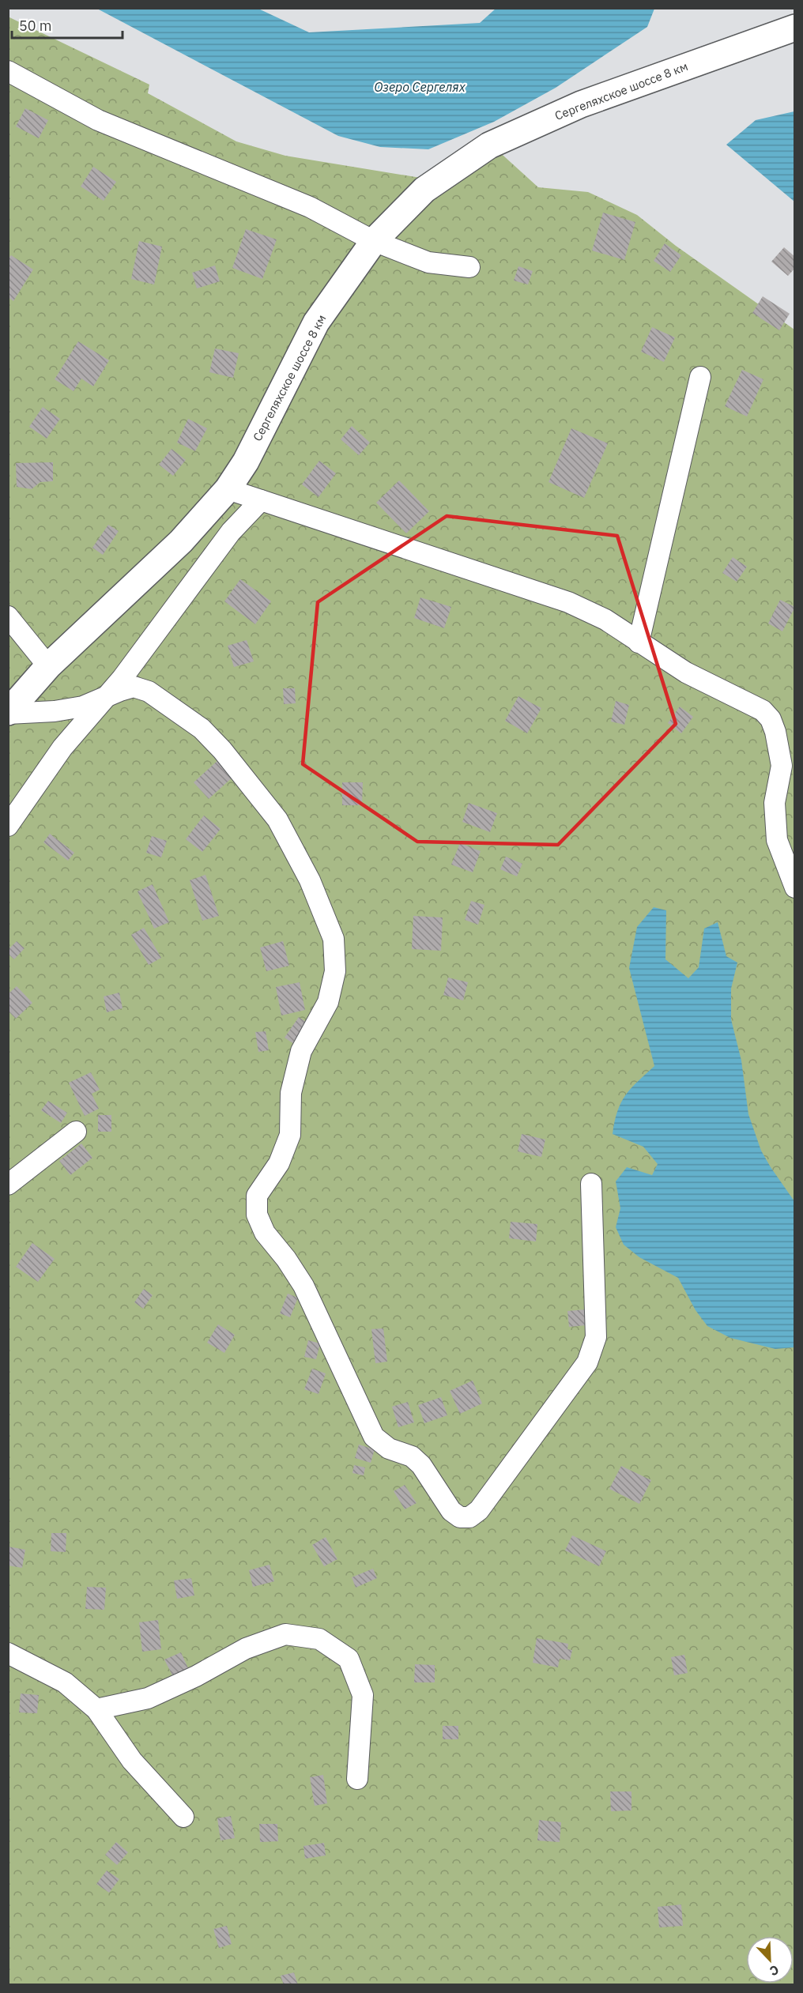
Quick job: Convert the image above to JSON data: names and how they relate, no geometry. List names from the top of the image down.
{
  "streets": {
    "main road": ["Сергеляхское шоссе 8 км"]
  },
  "water": ["Озеро Сергелях"],
  "scale_bar": "50 m",
  "north": "bottom right"
}
